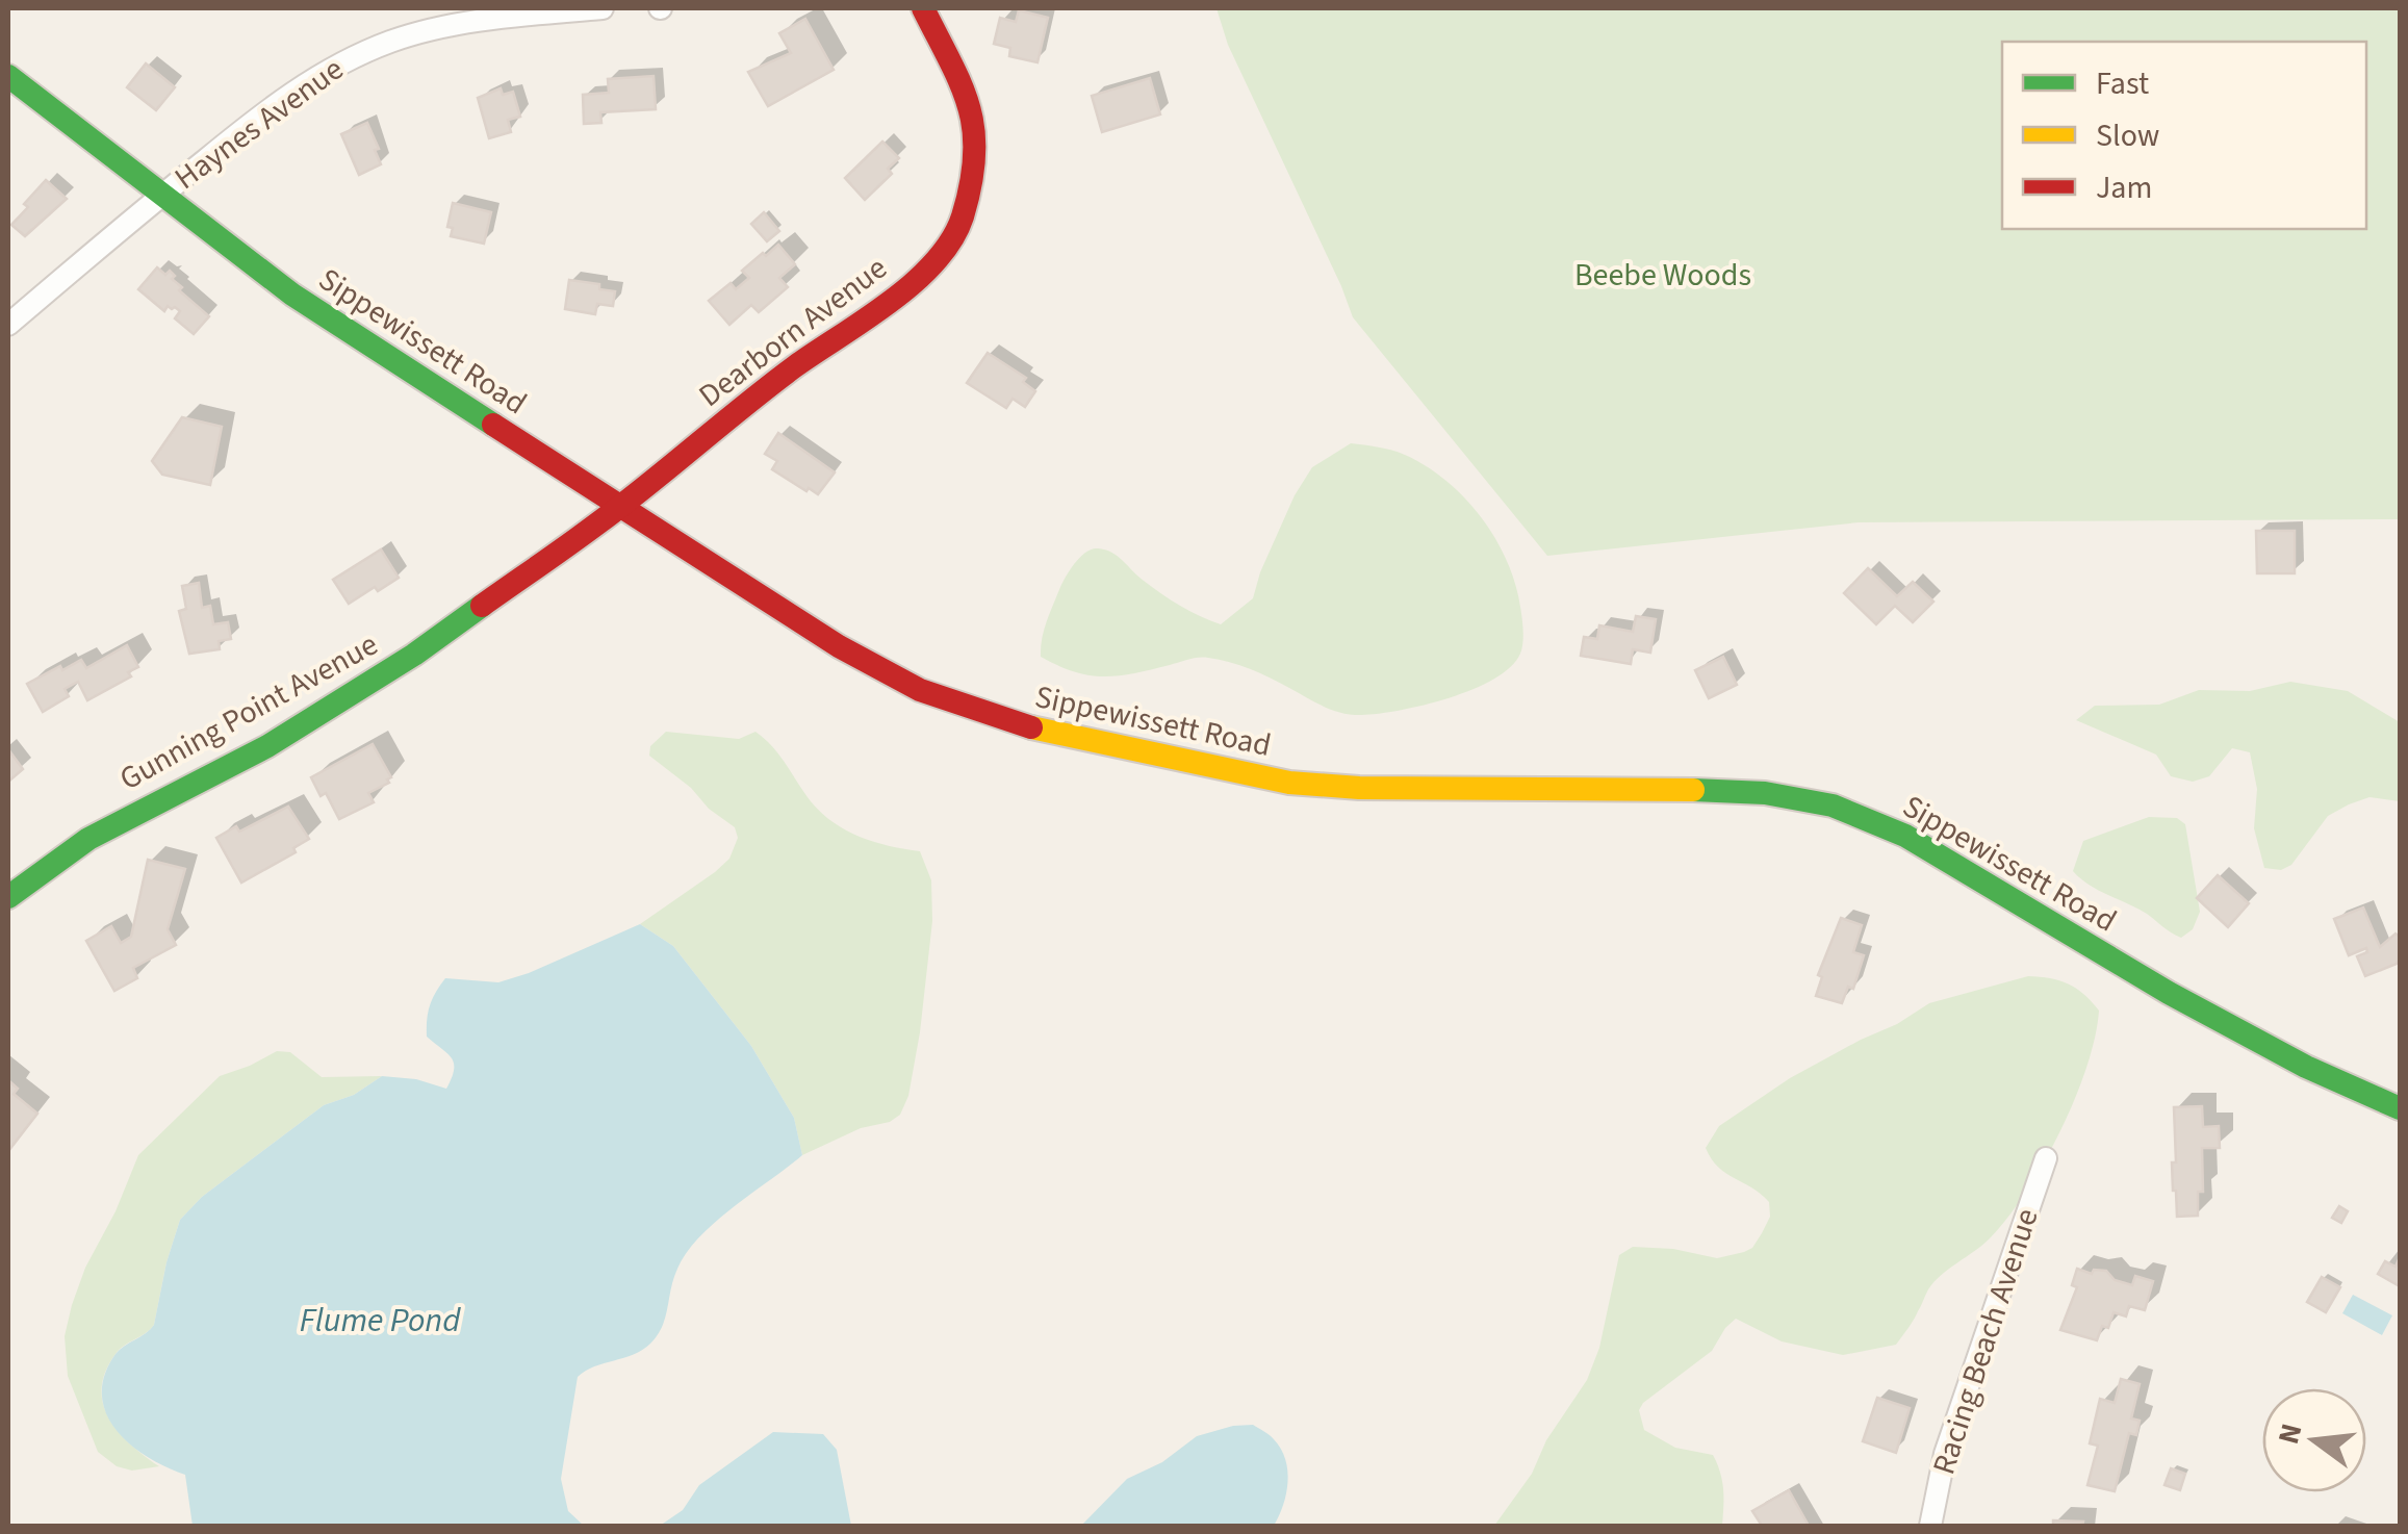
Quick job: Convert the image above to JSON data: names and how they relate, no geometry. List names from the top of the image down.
{
  "streets": {
    "main road": ["Dearborn Avenue", "Sippewissett Road", "Gunning Point Avenue"],
    "street": ["Haynes Avenue", "Racing Beach Avenue"]
  },
  "crossings": [
    ["Haynes Avenue", "Sippewissett Road"],
    ["Dearborn Avenue", "Sippewissett Road"],
    ["Dearborn Avenue", "Gunning Point Avenue"],
    ["Sippewissett Road", "Gunning Point Avenue"]
  ],
  "water": ["Flume Pond"],
  "parks": ["Beebe Woods"],
  "legend": ["Fast", "Slow", "Jam"],
  "north": "left"
}
